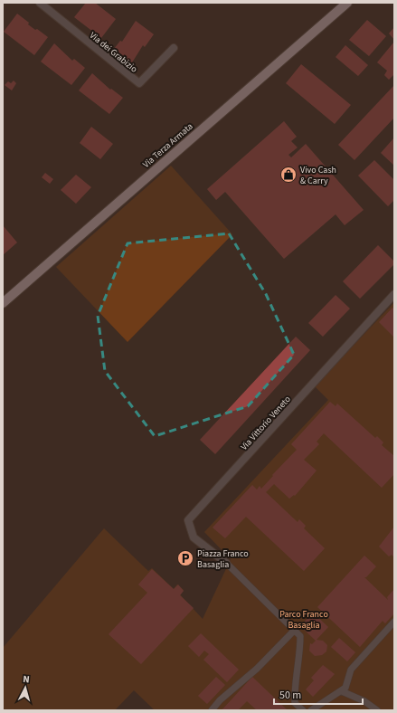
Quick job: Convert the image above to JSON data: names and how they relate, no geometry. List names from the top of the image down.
{
  "streets": {
    "main road": ["Via Terza Armata"],
    "street": ["Via dei Grabizio", "Via Vittorio Veneto"]
  },
  "parks": ["Parco Franco Basaglia"],
  "places": {
    "shop": ["Vivo Cash & Carry"],
    "parking": ["Piazza Franco Basaglia"]
  },
  "scale_bar": "50 m",
  "north": "top"
}
